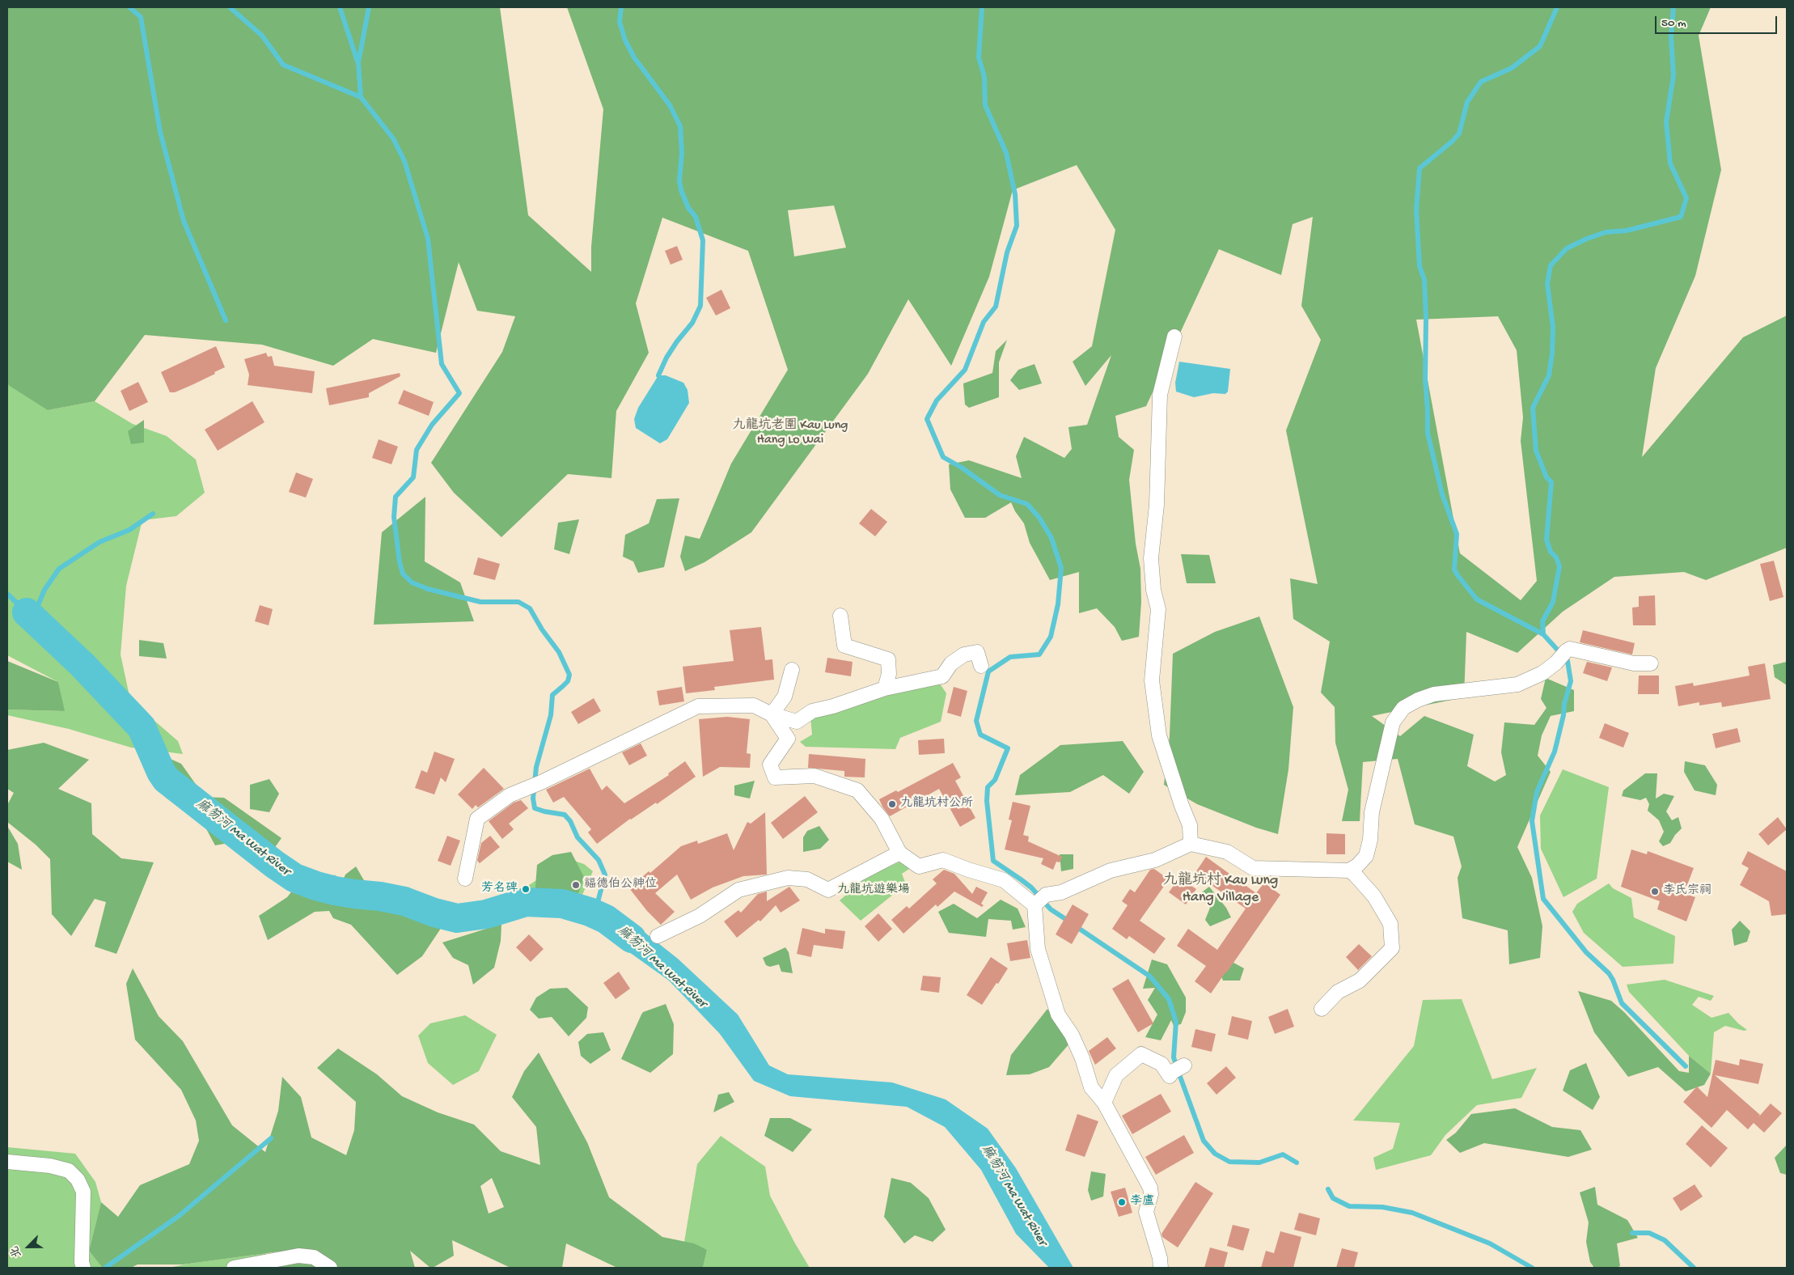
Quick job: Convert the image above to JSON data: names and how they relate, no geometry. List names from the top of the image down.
{
  "districts": ["九龍坑老圍 Kau Lung Hang Lo Wai", "九龍坑村 Kau Lung Hang Village"],
  "water": ["麻笏河 Ma Wat River"],
  "parks": ["九龍坑遊樂場"],
  "places": [
    "九龍坑村公所",
    "福德伯公神位",
    "芳名碑",
    "李氏宗祠",
    "李盧"
  ],
  "scale_bar": "50 m",
  "north": "bottom left"
}
